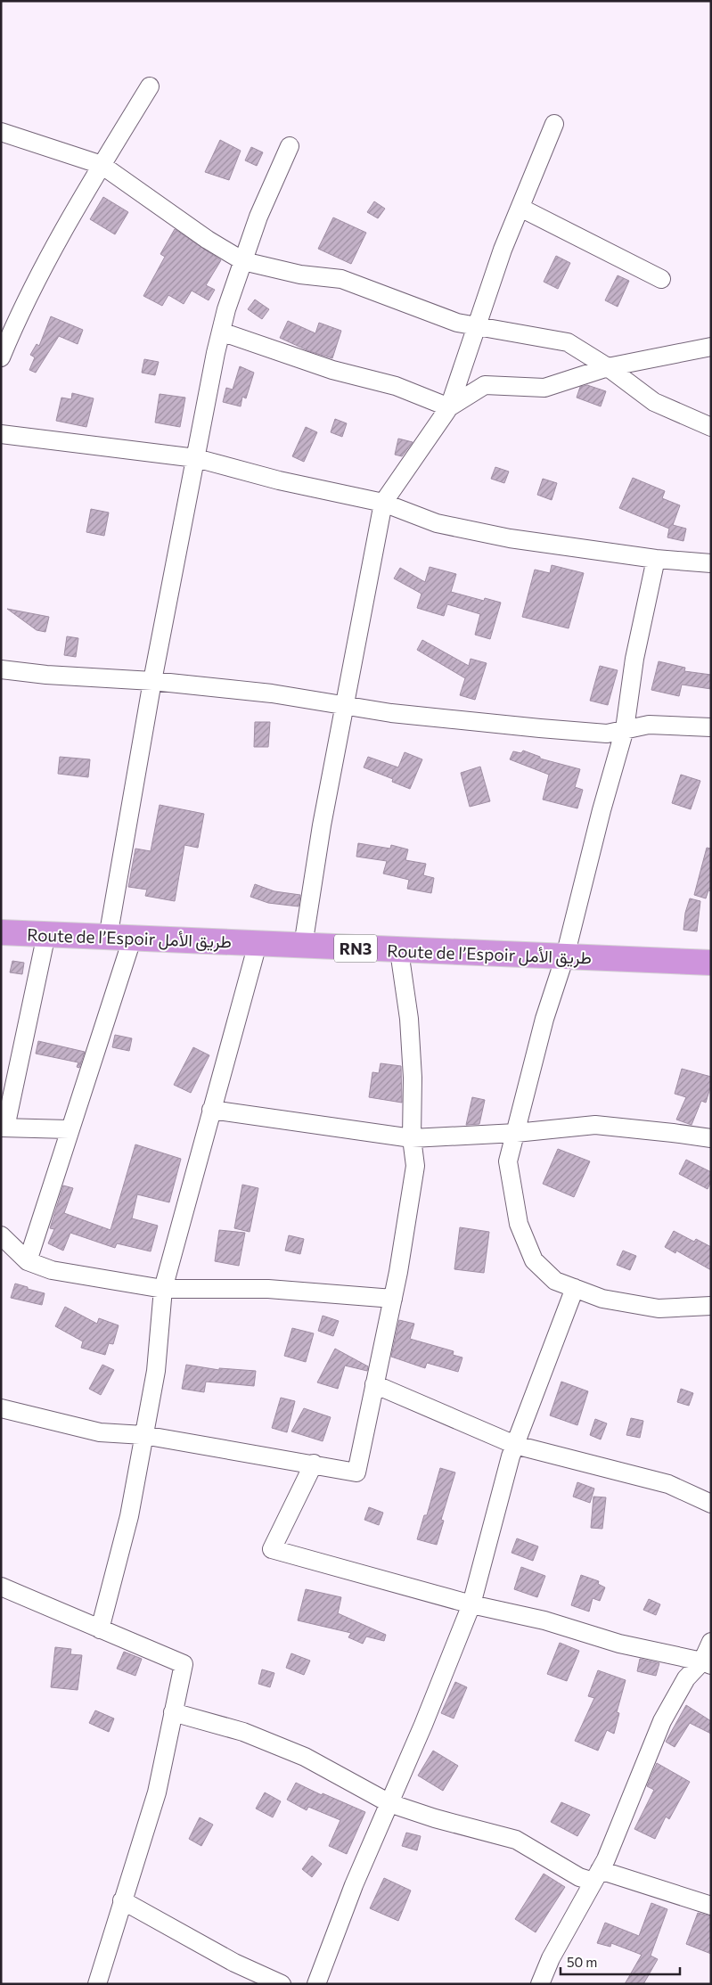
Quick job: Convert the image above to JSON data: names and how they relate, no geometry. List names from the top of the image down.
{
  "streets": {
    "highway": ["Route de l’Espoir طريق الأمل", "RN3"]
  },
  "scale_bar": "50 m"
}
